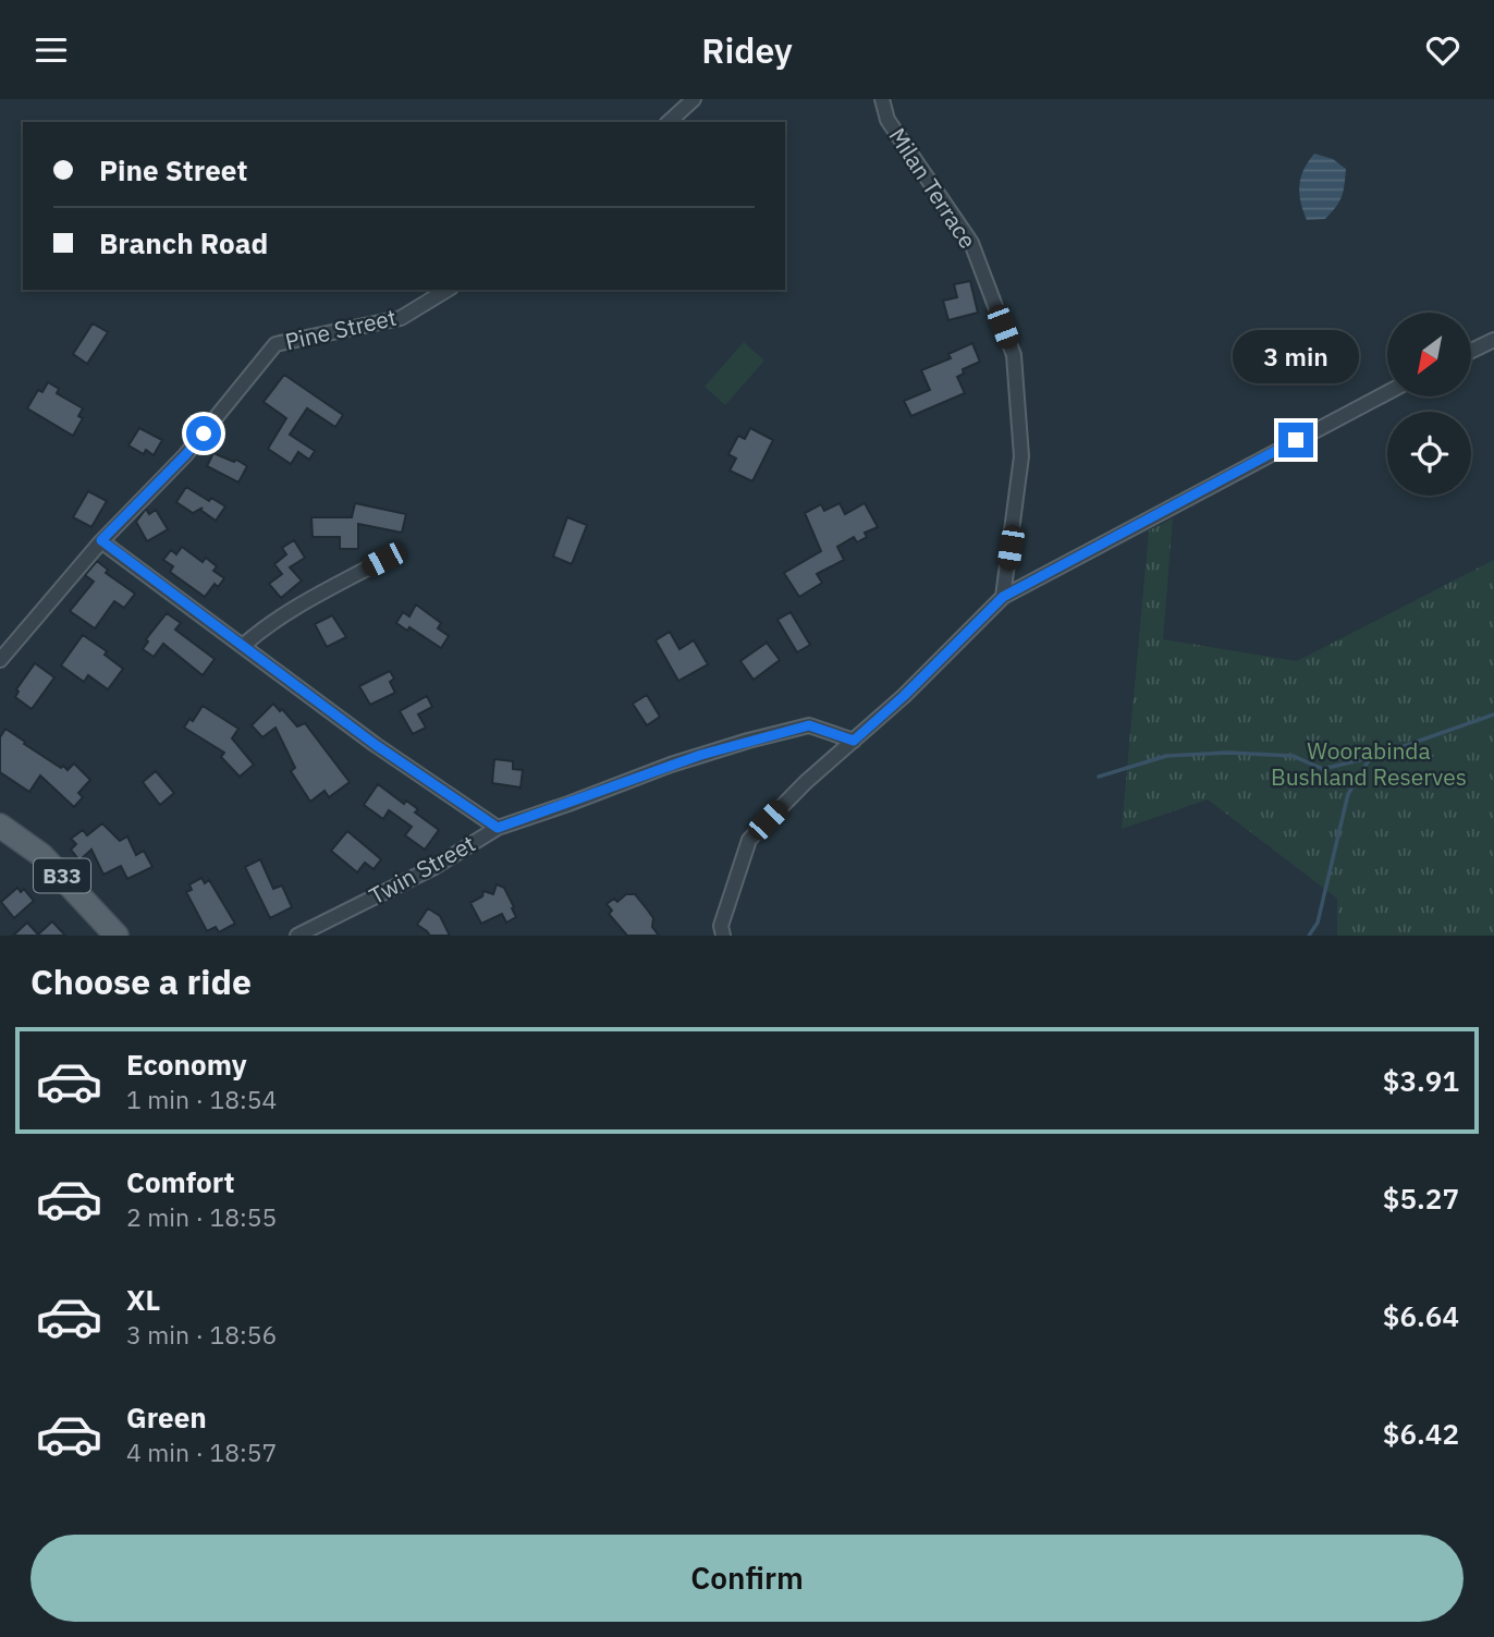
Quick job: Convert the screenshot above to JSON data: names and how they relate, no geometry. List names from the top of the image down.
{
  "streets": {
    "main road": ["B33"],
    "street": ["Milan Terrace", "Pine Street", "Twin Street"]
  },
  "parks": ["Woorabinda Bushland Reserves"],
  "north": "bottom left",
  "page": {
    "header": "Ridey",
    "banner": ["Pine Street", "Branch Road"],
    "bubble": "3 min",
    "heading": "Choose a ride",
    "list": [
      {
        "name": "Economy",
        "note": "1 min · 18:54",
        "value": "$3.91"
      },
      {
        "name": "Comfort",
        "note": "2 min · 18:55",
        "value": "$5.27"
      },
      {
        "name": "XL",
        "note": "3 min · 18:56",
        "value": "$6.64"
      },
      {
        "name": "Green",
        "note": "4 min · 18:57",
        "value": "$6.42"
      }
    ],
    "buttons": "Confirm"
  }
}
